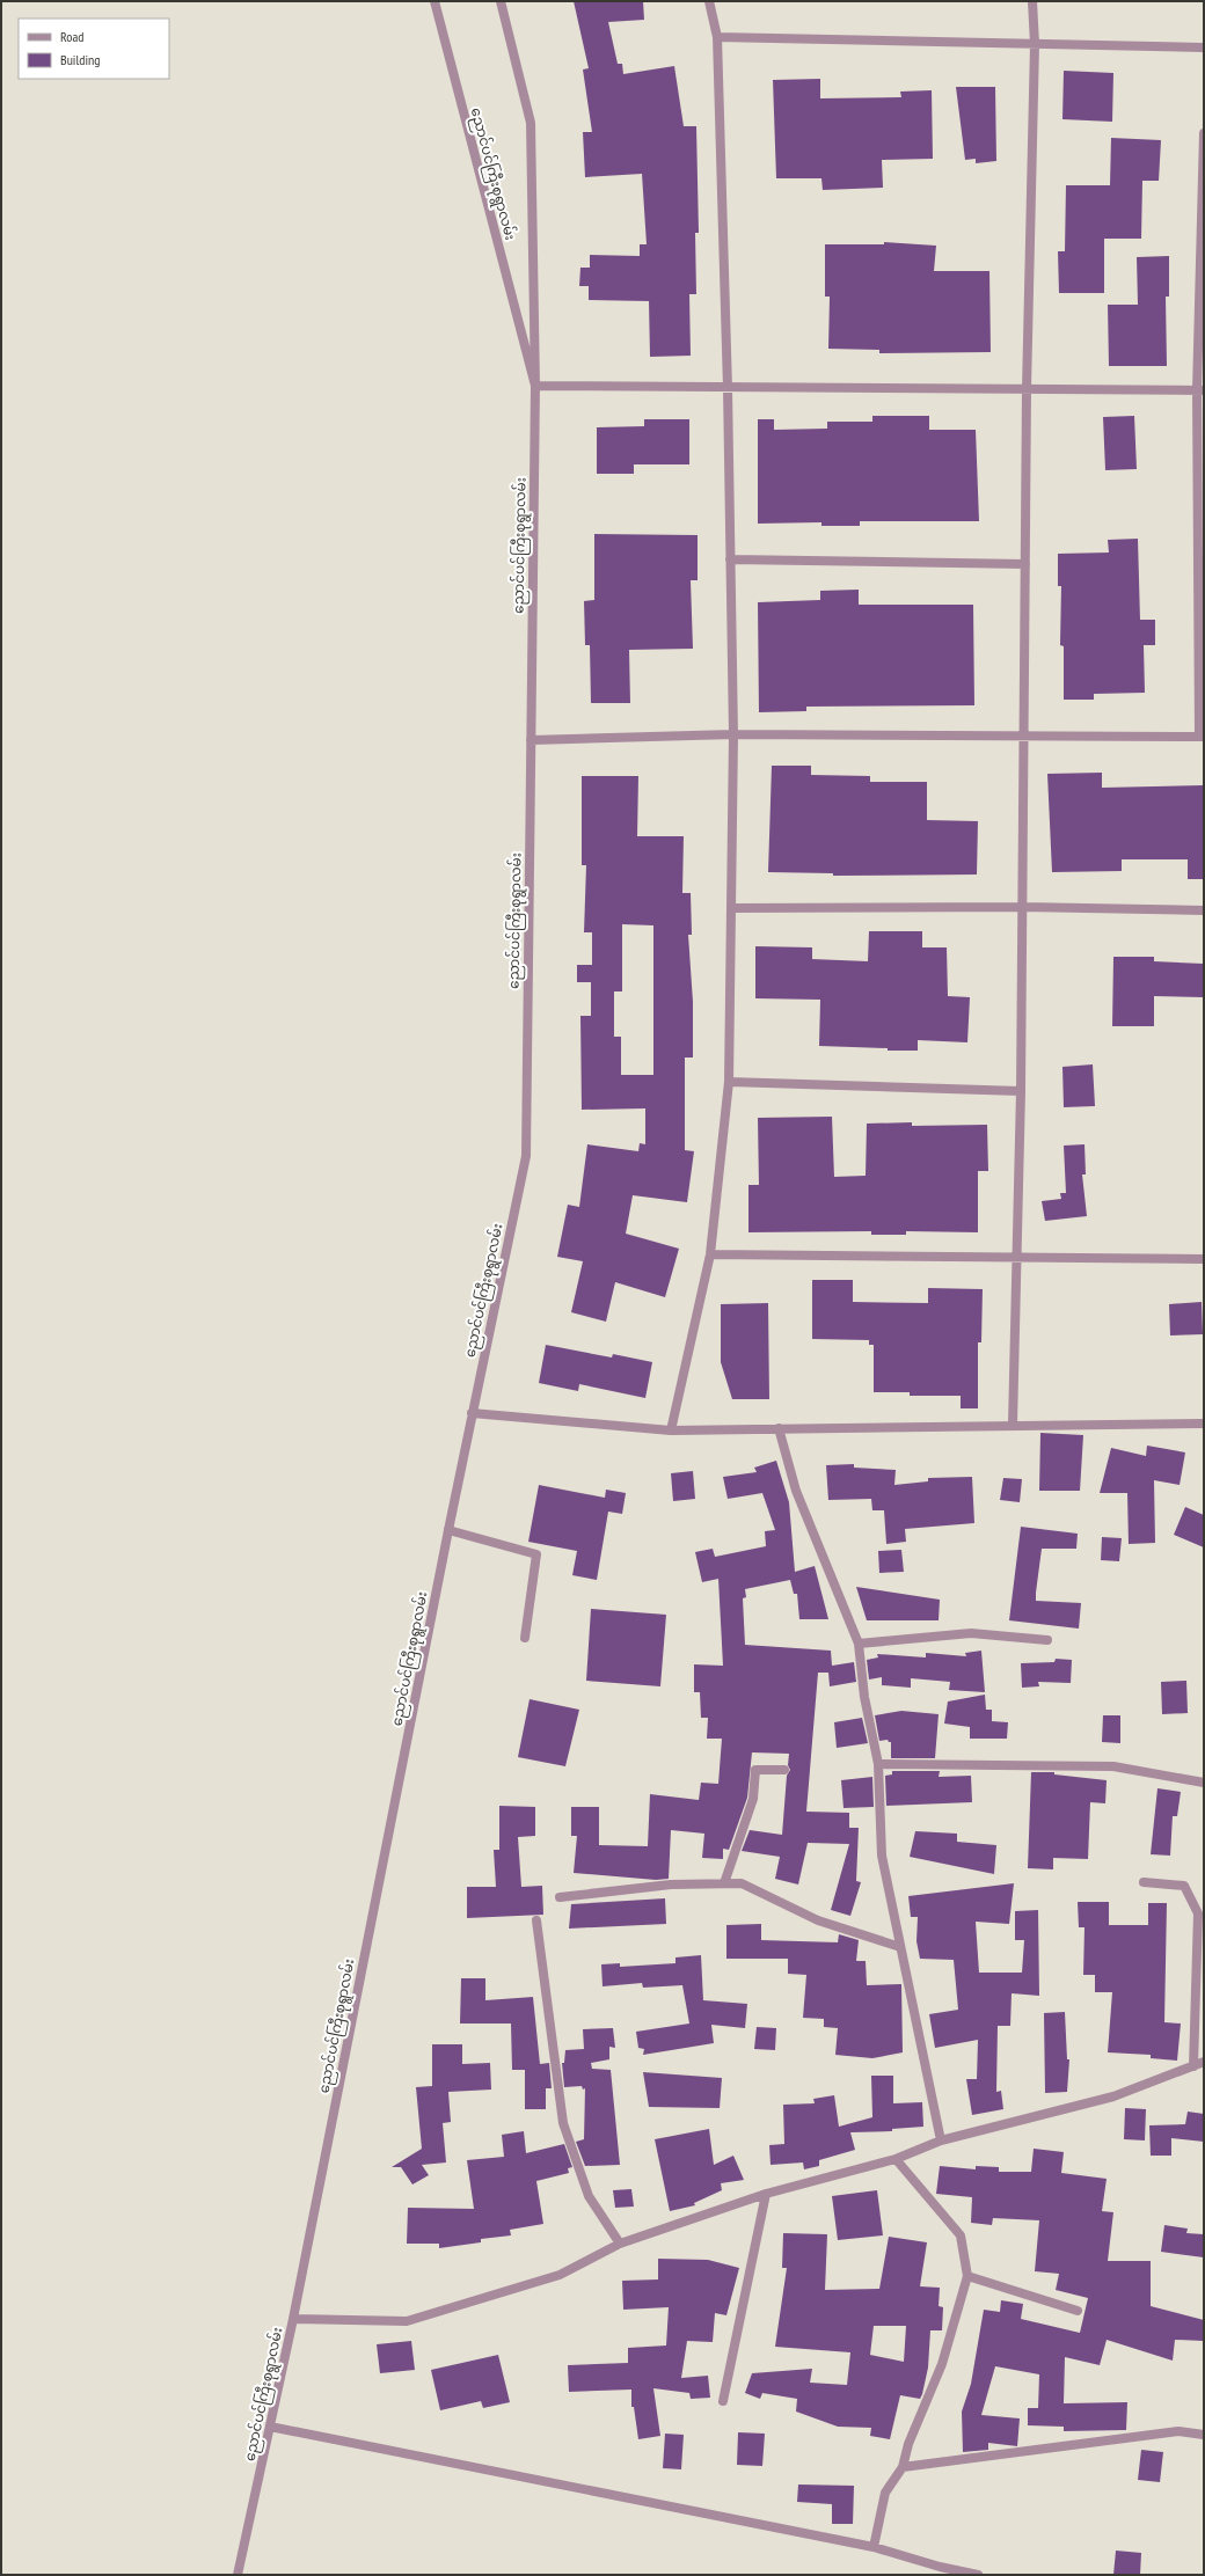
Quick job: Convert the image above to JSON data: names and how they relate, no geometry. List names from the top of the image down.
{
  "streets": {
    "street": ["ညောင်ပင်ကြီးစုရွာလမ်း"]
  },
  "legend": ["Road", "Building"]
}
